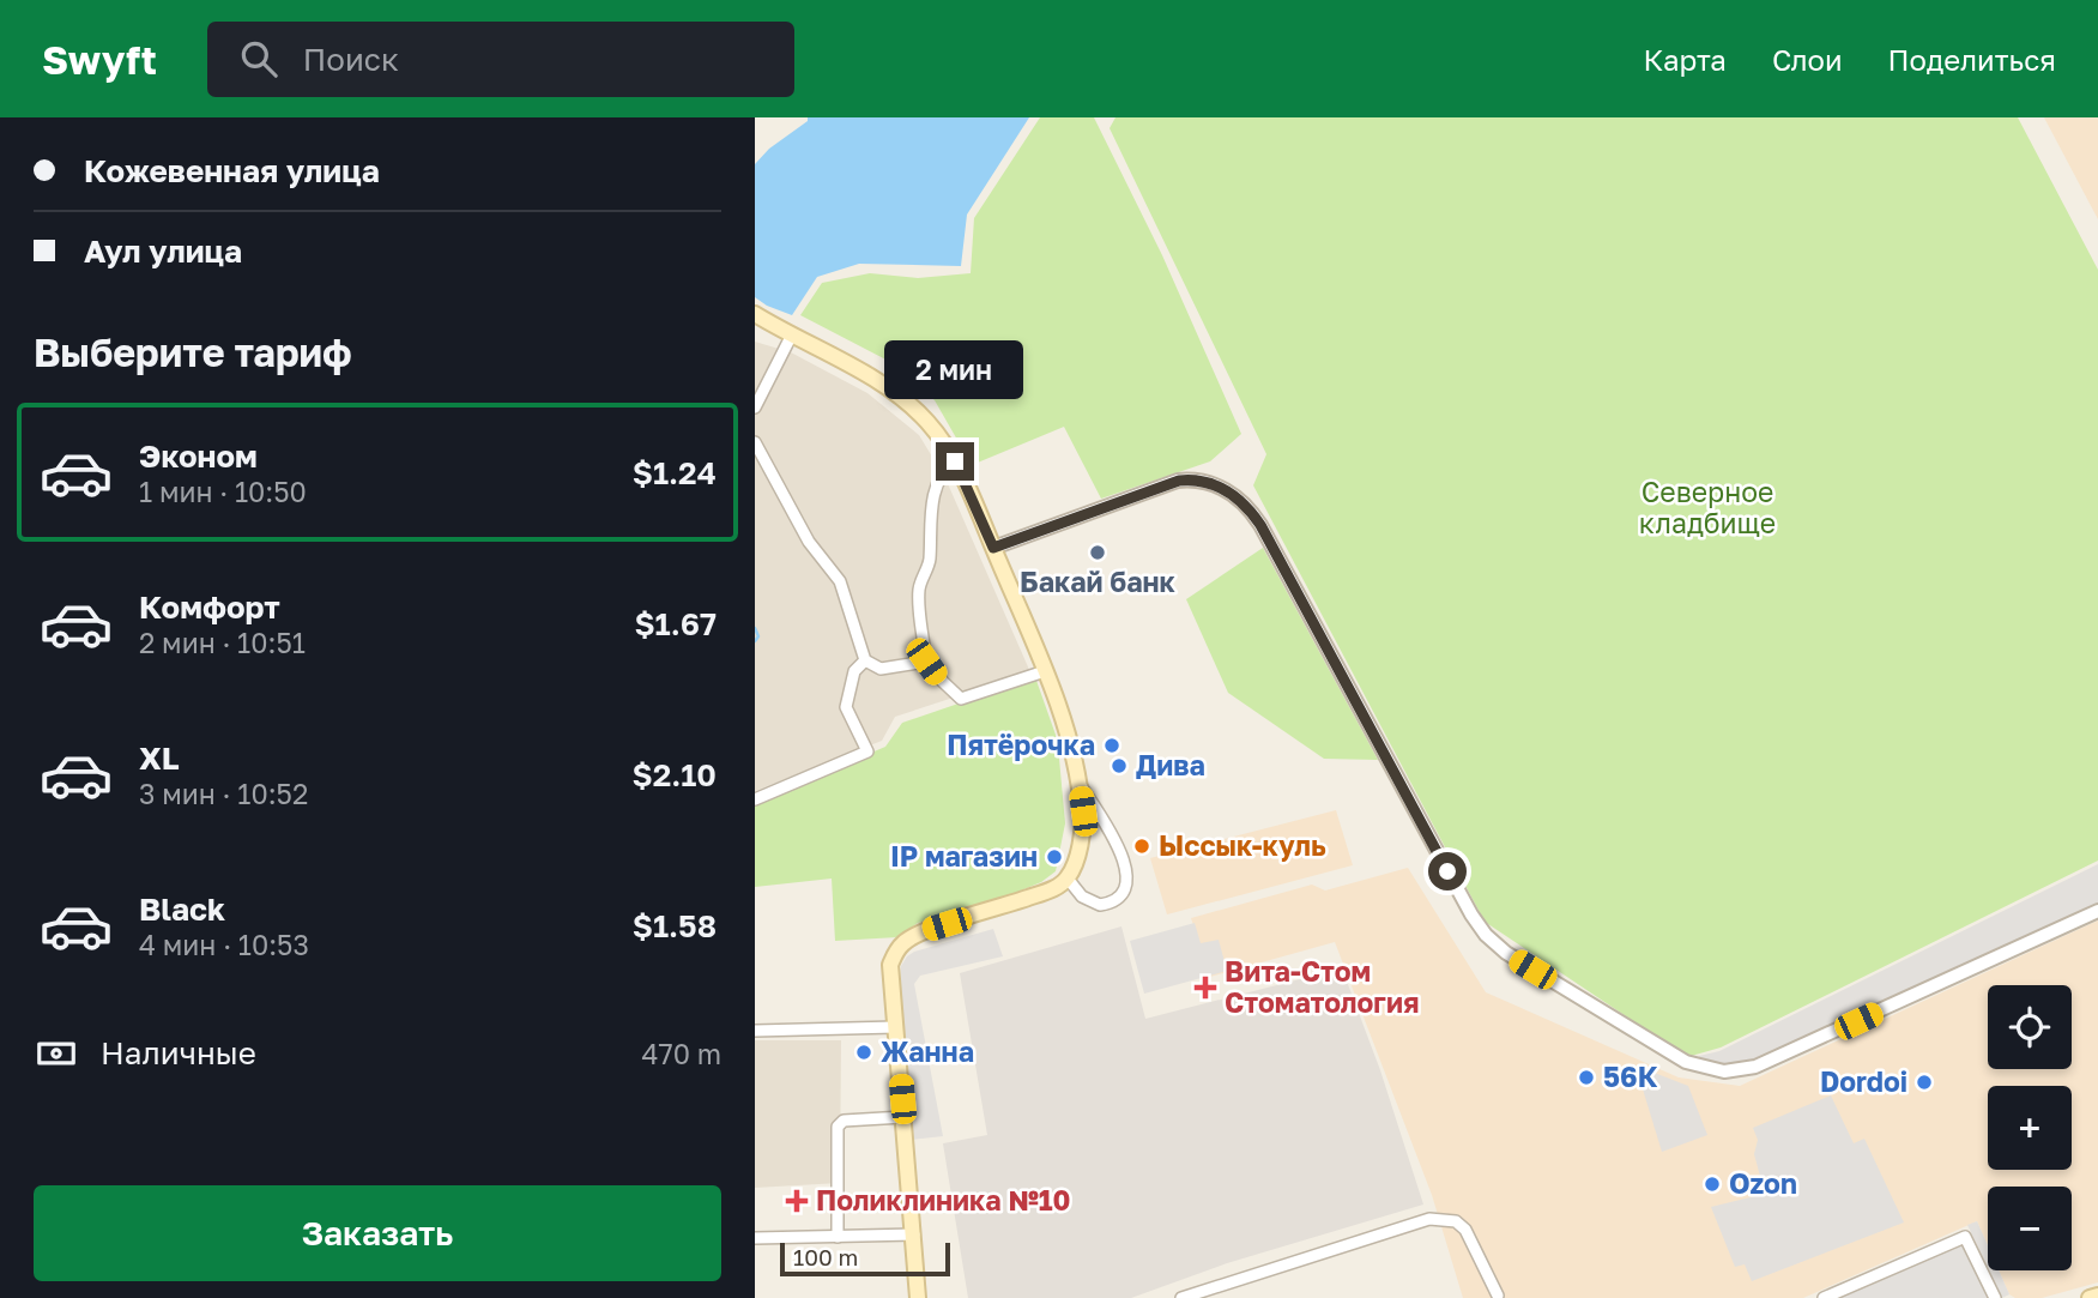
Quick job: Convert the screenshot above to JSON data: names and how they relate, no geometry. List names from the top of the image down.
{
  "parks": ["Северное кладбище"],
  "places": {
    "other": [
      "Бакай банк",
      "Пятёрочка",
      "Дива",
      "Ыссык-куль",
      "IP магазин",
      "Жанна",
      "56К",
      "Dordoi",
      "Ozon"
    ],
    "health": ["Вита-Стом Стоматология", "Поликлиника №10"]
  },
  "scale_bar": "100 m",
  "page": {
    "header": "Swyft",
    "search": "Поиск",
    "nav": ["Карта", "Слои", "Поделиться"],
    "banner": ["Кожевенная улица", "Аул улица"],
    "heading": "Выберите тариф",
    "bubble": "2 мин",
    "list": [
      {
        "name": "Эконом",
        "note": "1 мин · 10:50",
        "value": "$1.24"
      },
      {
        "name": "Комфорт",
        "note": "2 мин · 10:51",
        "value": "$1.67"
      },
      {
        "name": "XL",
        "note": "3 мин · 10:52",
        "value": "$2.10"
      },
      {
        "name": "Black",
        "note": "4 мин · 10:53",
        "value": "$1.58"
      }
    ],
    "map_buttons": ["+", "−"],
    "pay": ["Наличные", "470 m"],
    "buttons": "Заказать",
    "scale": "100 m"
  }
}
